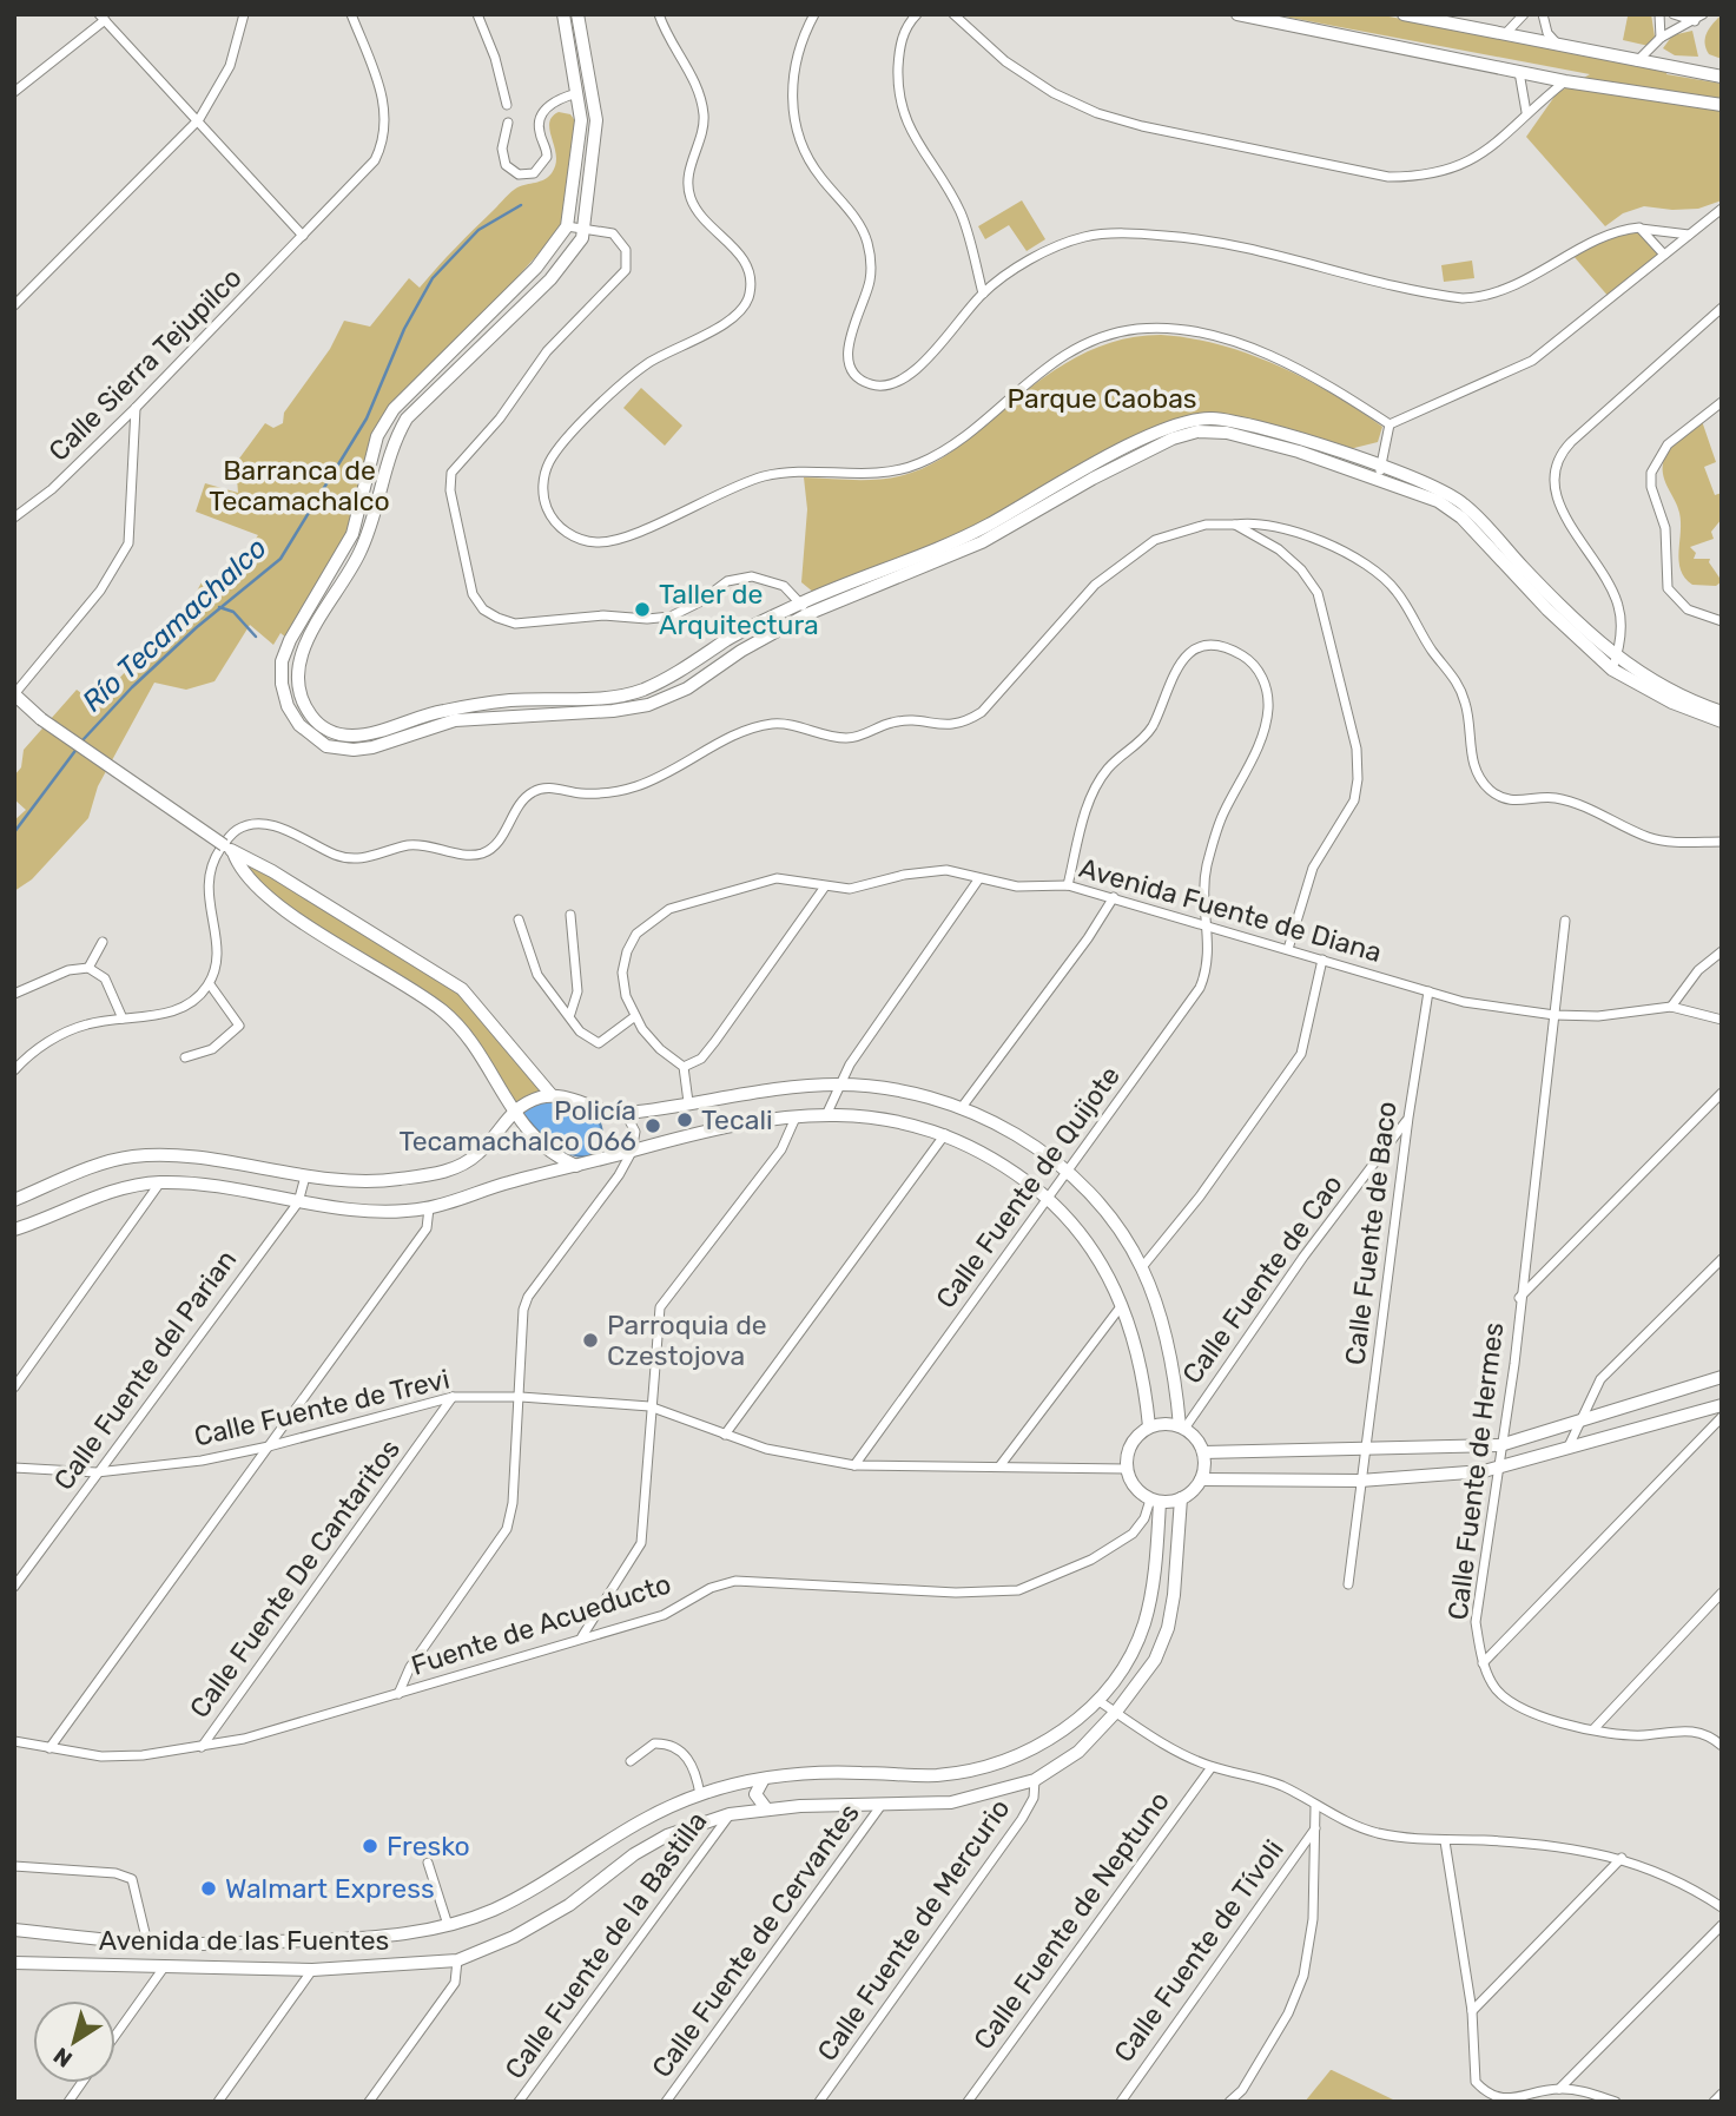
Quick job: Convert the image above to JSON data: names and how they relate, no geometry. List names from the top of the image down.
{
  "streets": {
    "main road": ["Avenida de las Fuentes"],
    "street": [
      "Calle Sierra Tejupilco",
      "Avenida Fuente de Diana",
      "Calle Fuente de Quijote",
      "Calle Fuente de Baco",
      "Calle Fuente de Cao",
      "Calle Fuente del Parian",
      "Calle Fuente de Trevi",
      "Calle Fuente de Hermes",
      "Calle Fuente De Cantaritos",
      "Fuente de Acueducto",
      "Calle Fuente de Neptuno",
      "Calle Fuente de Mercurio",
      "Calle Fuente de Cervantes",
      "Calle Fuente de la Bastilla",
      "Calle Fuente de Tívoli"
    ]
  },
  "crossings": [
    ["Avenida Fuente de Diana", "Calle Fuente de Quijote"],
    ["Avenida Fuente de Diana", "Calle Fuente de Baco"],
    ["Avenida Fuente de Diana", "Calle Fuente de Hermes"],
    ["Calle Fuente de Quijote", "Calle Fuente de Trevi"],
    ["Calle Fuente de Baco", "Calle Fuente de Cao"],
    ["Calle Fuente de Cao", "Calle Fuente de Trevi"],
    ["Calle Fuente de Cao", "Fuente de Acueducto"],
    ["Calle Fuente de Cao", "Avenida de las Fuentes"],
    ["Calle Fuente del Parian", "Calle Fuente de Trevi"],
    ["Calle Fuente de Trevi", "Calle Fuente De Cantaritos"],
    ["Calle Fuente de Trevi", "Fuente de Acueducto"],
    ["Calle Fuente de Trevi", "Avenida de las Fuentes"],
    ["Calle Fuente De Cantaritos", "Fuente de Acueducto"],
    ["Fuente de Acueducto", "Avenida de las Fuentes"],
    ["Calle Fuente de Mercurio", "Avenida de las Fuentes"],
    ["Avenida de las Fuentes", "Calle Fuente de Cervantes"],
    ["Avenida de las Fuentes", "Calle Fuente de la Bastilla"]
  ],
  "water": ["Río Tecamachalco"],
  "parks": ["Parque Caobas", "Barranca de Tecamachalco"],
  "places": [
    "Taller de Arquitectura",
    "Tecali",
    "Policía Tecamachalco 066",
    "Parroquia de Czestojova",
    "Fresko",
    "Walmart Express"
  ],
  "north": "bottom left"
}
